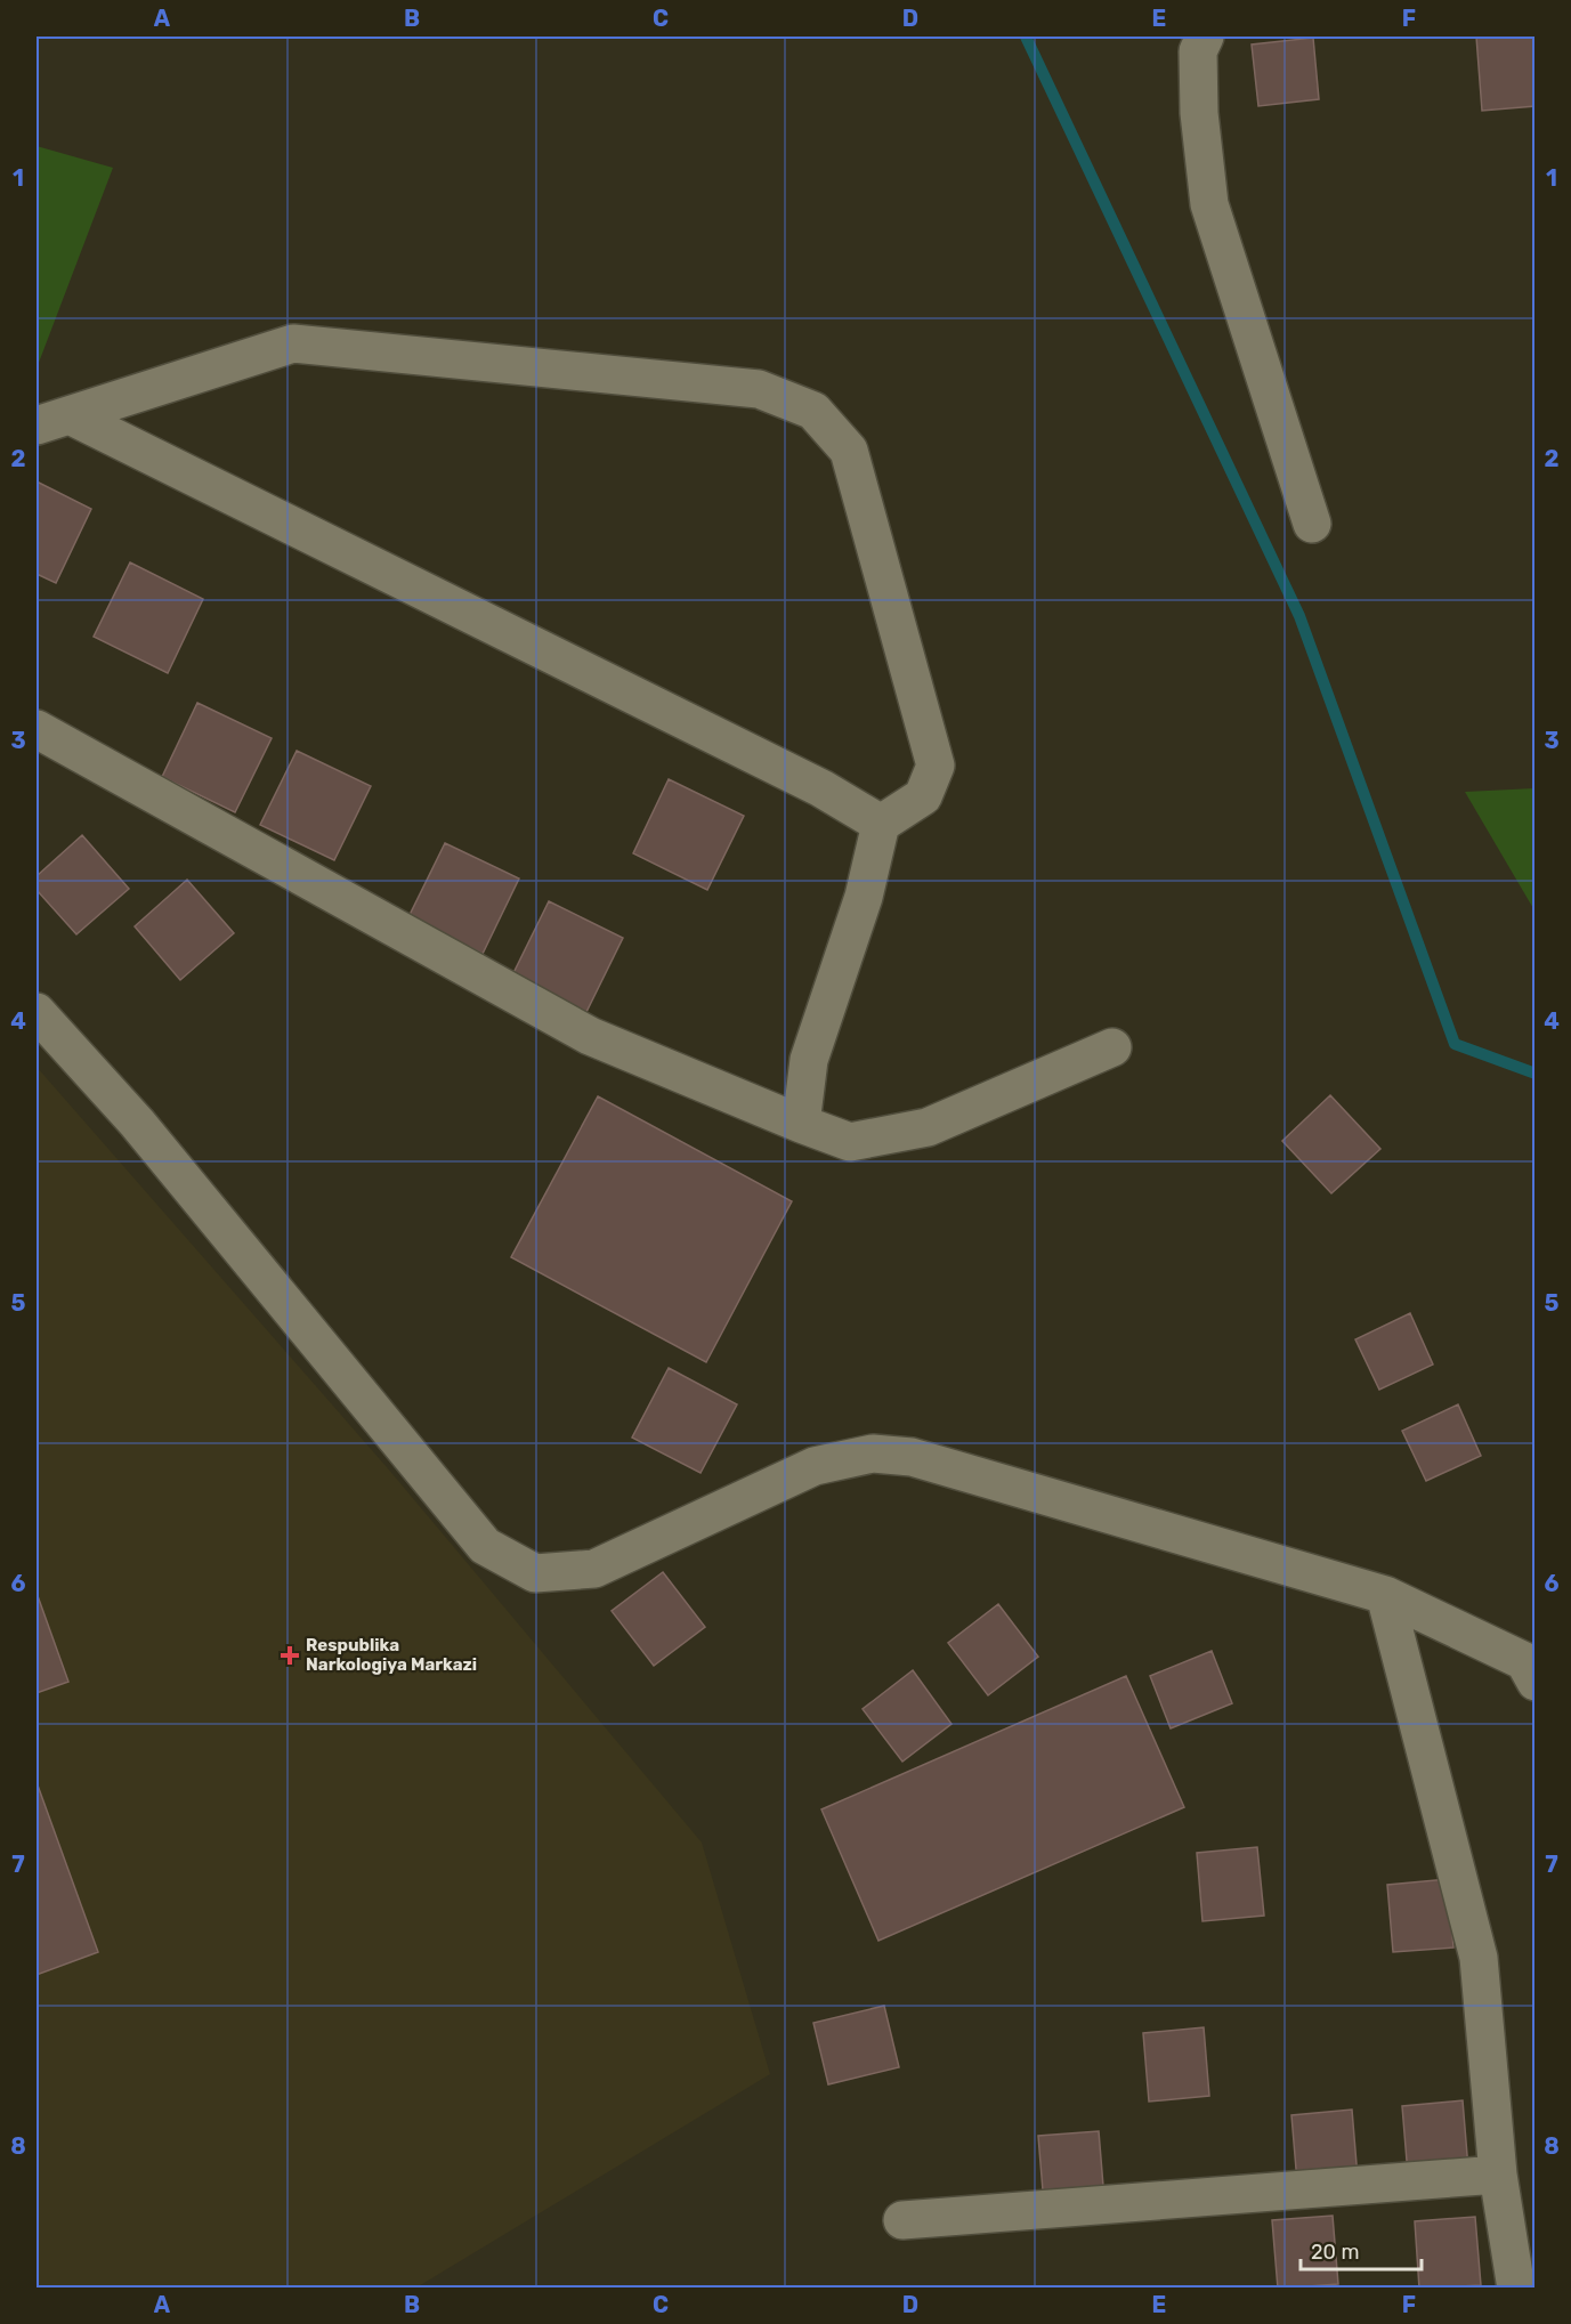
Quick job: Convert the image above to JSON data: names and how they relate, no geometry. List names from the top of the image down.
{
  "places": {
    "health": ["Respublika Narkologiya Markazi"]
  },
  "scale_bar": "20 m",
  "grid": {
    "columns": [
      "A",
      "B",
      "C",
      "D",
      "E",
      "F"
    ],
    "rows": [
      "1",
      "2",
      "3",
      "4",
      "5",
      "6",
      "7",
      "8"
    ]
  }
}
